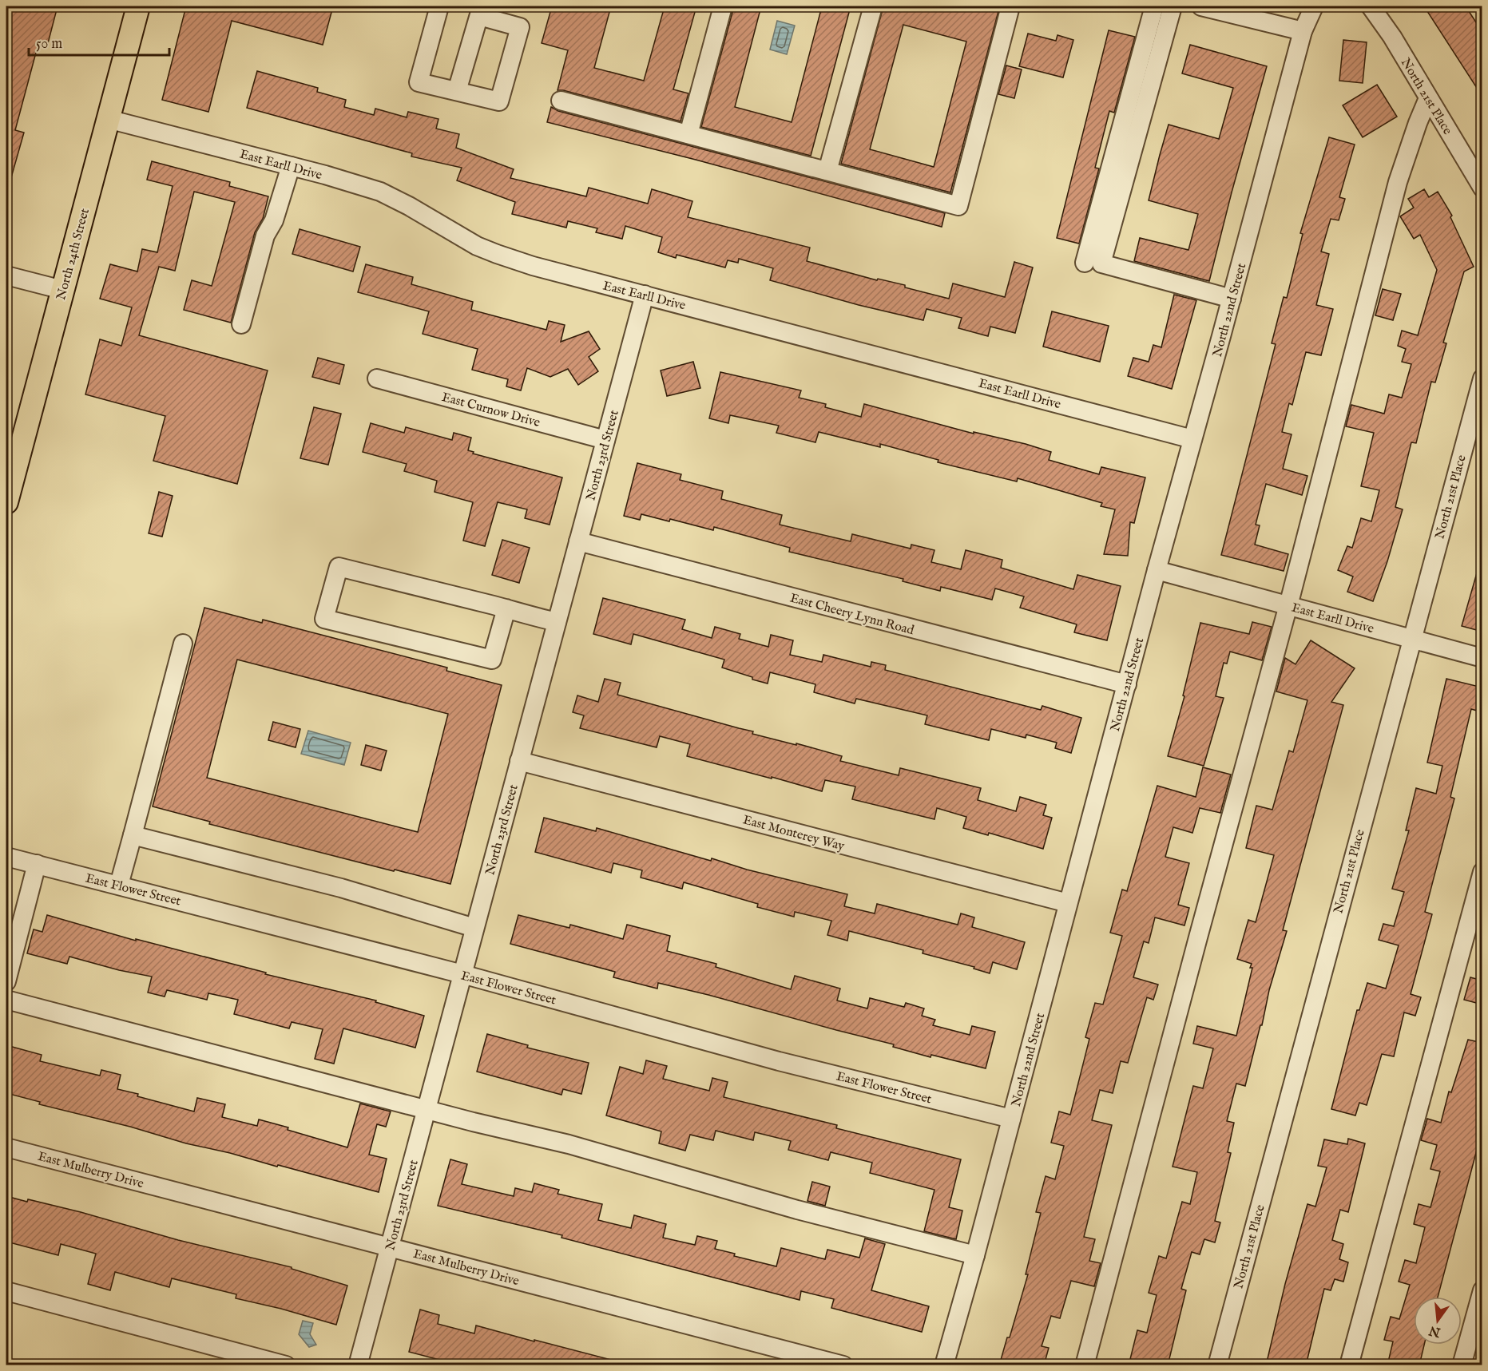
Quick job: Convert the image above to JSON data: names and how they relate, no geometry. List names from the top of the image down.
{
  "streets": {
    "main road": ["North 24th Street"],
    "street": [
      "North 21st Place",
      "East Earll Drive",
      "North 22nd Street",
      "East Curnow Drive",
      "North 23rd Street",
      "East Cheery Lynn Road",
      "East Monterey Way",
      "East Flower Street",
      "East Mulberry Drive"
    ]
  },
  "crossings": [
    ["North 21st Place", "East Earll Drive"],
    ["East Earll Drive", "North 24th Street"],
    ["East Earll Drive", "North 22nd Street"],
    ["East Earll Drive", "North 23rd Street"],
    ["North 22nd Street", "East Cheery Lynn Road"],
    ["North 22nd Street", "East Monterey Way"],
    ["North 22nd Street", "East Flower Street"],
    ["East Curnow Drive", "North 23rd Street"],
    ["North 23rd Street", "East Cheery Lynn Road"],
    ["North 23rd Street", "East Monterey Way"],
    ["North 23rd Street", "East Flower Street"],
    ["North 23rd Street", "East Mulberry Drive"]
  ],
  "scale_bar": "50 m",
  "north": "bottom"
}
